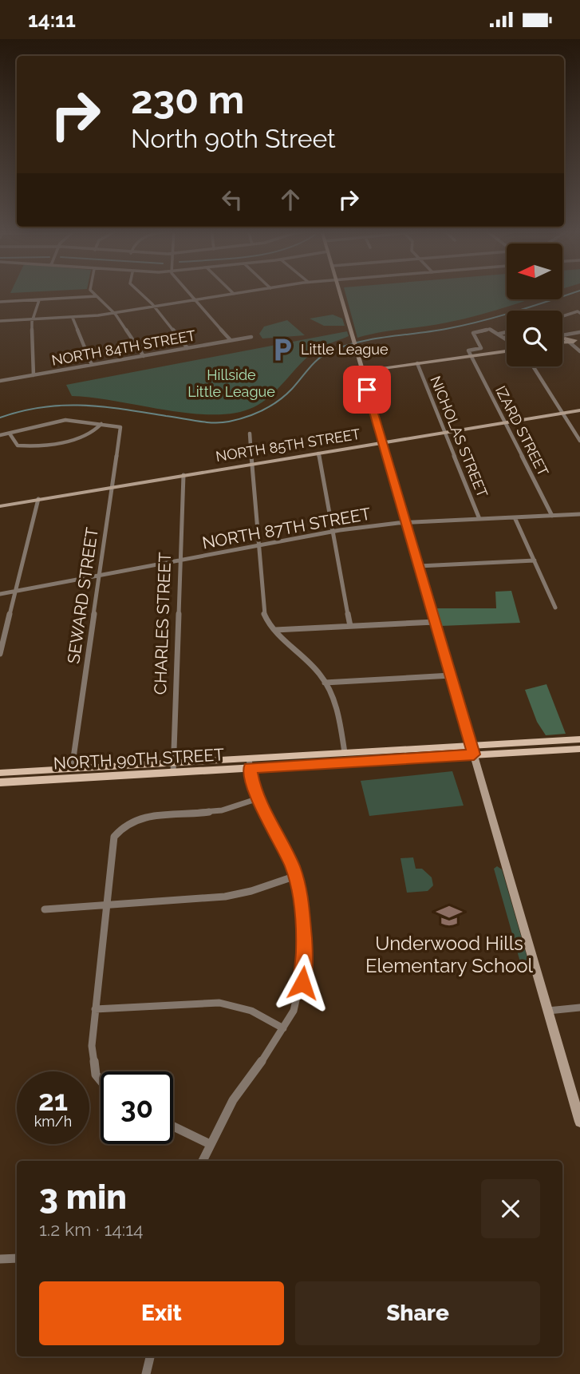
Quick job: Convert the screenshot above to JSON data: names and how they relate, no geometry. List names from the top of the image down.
{
  "streets": {
    "main road": ["NORTH 90TH STREET"],
    "street": [
      "NORTH 84TH STREET",
      "IZARD STREET",
      "NICHOLAS STREET",
      "NORTH 85TH STREET",
      "NORTH 87TH STREET",
      "SEWARD STREET",
      "CHARLES STREET"
    ]
  },
  "crossings": [
    ["IZARD STREET", "NORTH 85TH STREET"],
    ["IZARD STREET", "NORTH 87TH STREET"],
    ["NICHOLAS STREET", "NORTH 85TH STREET"],
    ["NICHOLAS STREET", "NORTH 87TH STREET"],
    ["NORTH 85TH STREET", "SEWARD STREET"],
    ["NORTH 85TH STREET", "CHARLES STREET"],
    ["NORTH 87TH STREET", "SEWARD STREET"],
    ["NORTH 87TH STREET", "CHARLES STREET"],
    ["SEWARD STREET", "NORTH 90TH STREET"],
    ["CHARLES STREET", "NORTH 90TH STREET"]
  ],
  "parks": ["Hillside Little League"],
  "places": {
    "parking": ["Little League"],
    "school or university": ["Underwood Hills Elementary School"]
  },
  "north": "left",
  "page": {
    "status": "14:11",
    "turn": ["230 m", "North 90th Street"],
    "speed": "21 km/h",
    "limit": "30",
    "heading": ["3 min", "1.2 km · 14:14"],
    "buttons": ["Exit", "Share"]
  }
}
